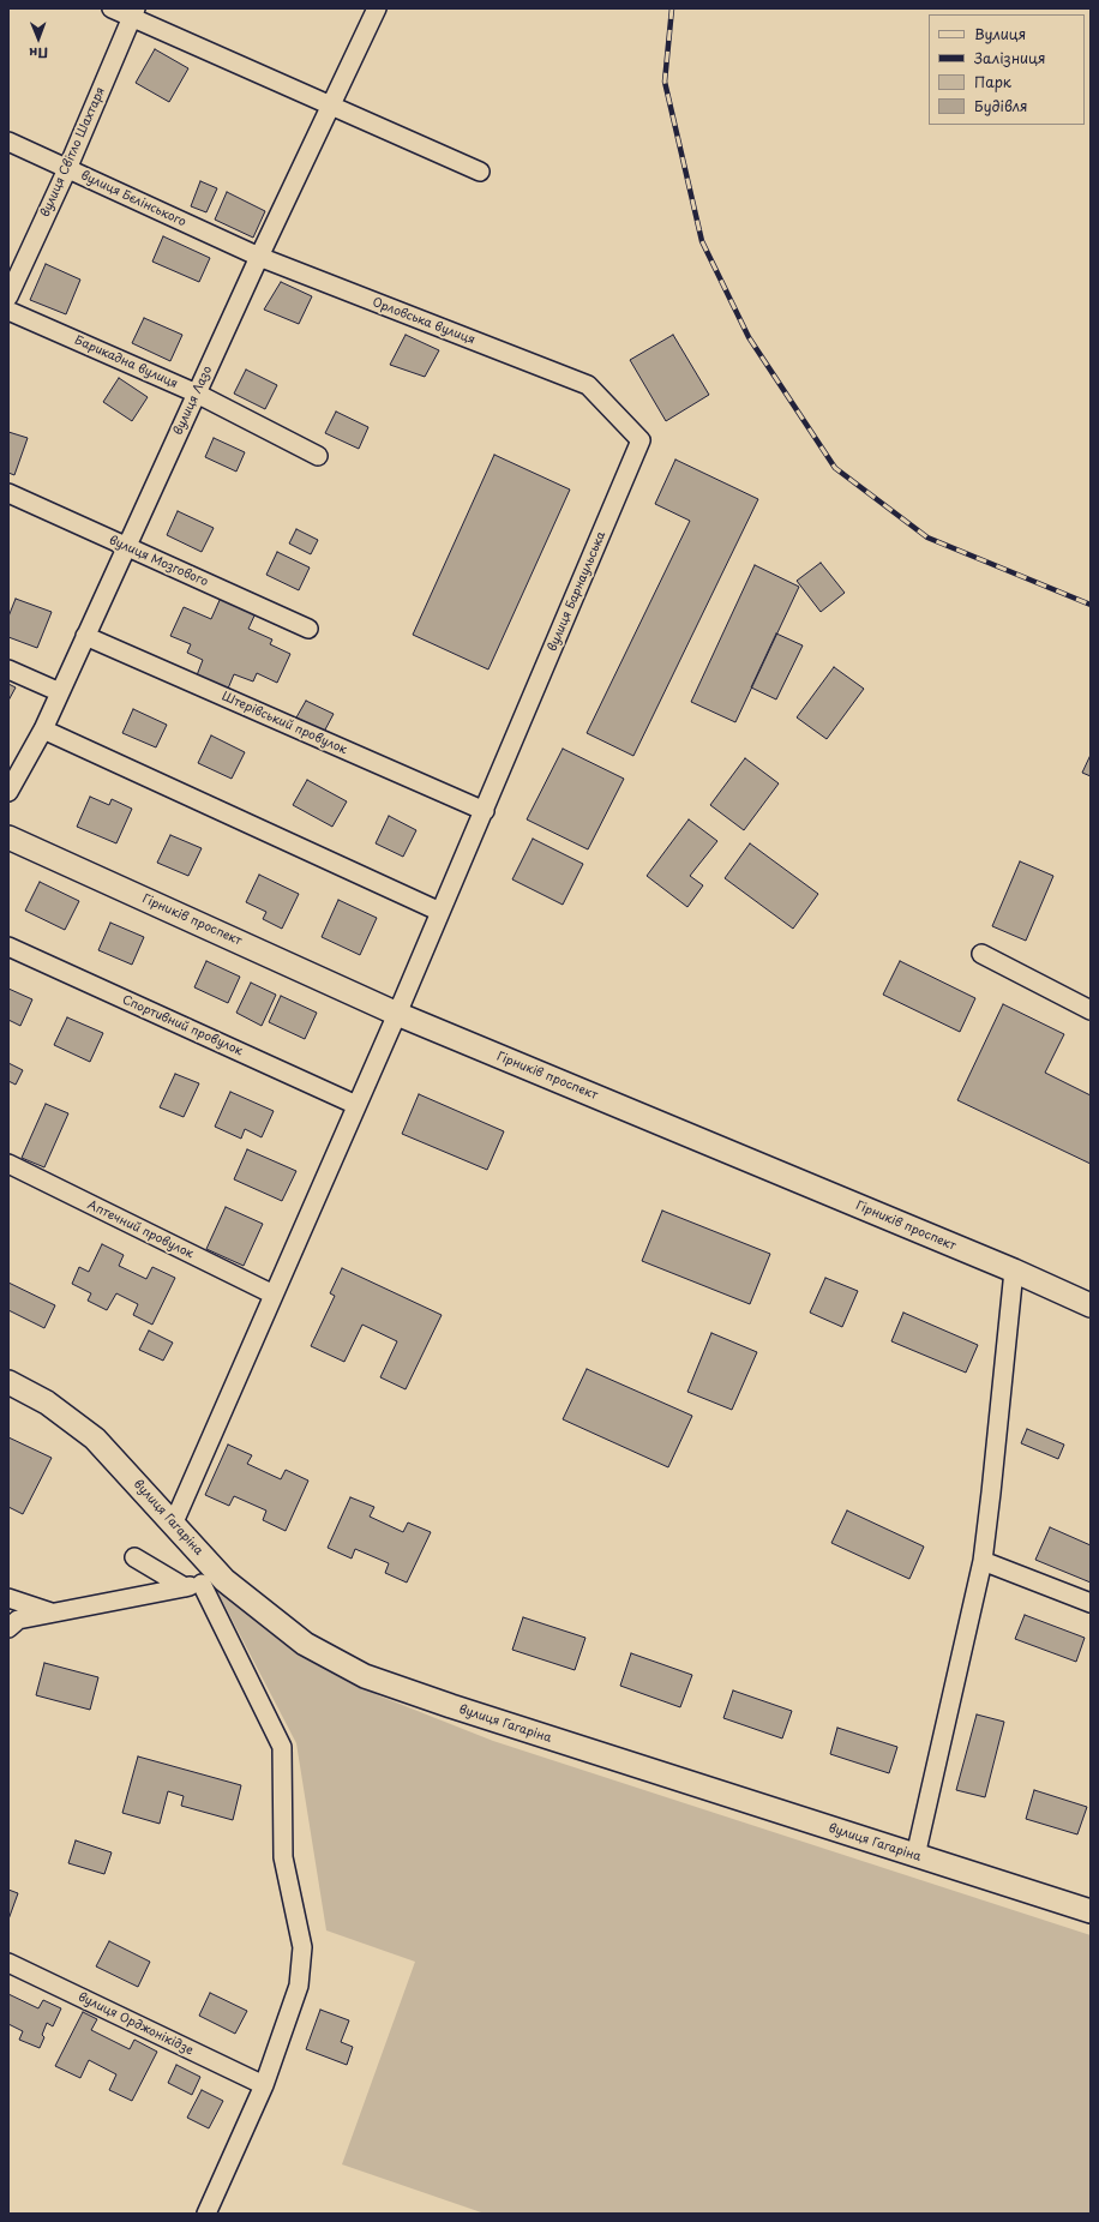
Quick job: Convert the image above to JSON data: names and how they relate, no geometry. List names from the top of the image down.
{
  "streets": {
    "main road": ["Гірників проспект", "вулиця Гагаріна"],
    "street": [
      "вулиця Світло Шахтаря",
      "вулиця Бєлінського",
      "Орловська вулиця",
      "Барикадна вулиця",
      "вулиця Лазо",
      "вулиця Мозгового",
      "вулиця Барнаульська",
      "Штерівський провулок",
      "Спортивний провулок",
      "Аптечний провулок",
      "вулиця Орджонікідзе"
    ]
  },
  "crossings": [
    ["вулиця Світло Шахтаря", "вулиця Бєлінського"],
    ["вулиця Бєлінського", "Орловська вулиця"],
    ["вулиця Бєлінського", "вулиця Лазо"],
    ["Орловська вулиця", "вулиця Лазо"],
    ["Орловська вулиця", "вулиця Барнаульська"],
    ["Барикадна вулиця", "вулиця Лазо"],
    ["вулиця Лазо", "вулиця Мозгового"],
    ["вулиця Лазо", "Штерівський провулок"],
    ["вулиця Барнаульська", "Штерівський провулок"]
  ],
  "legend": [
    "Вулиця",
    "Залізниця",
    "Парк",
    "Будівля"
  ],
  "north": "bottom"
}
